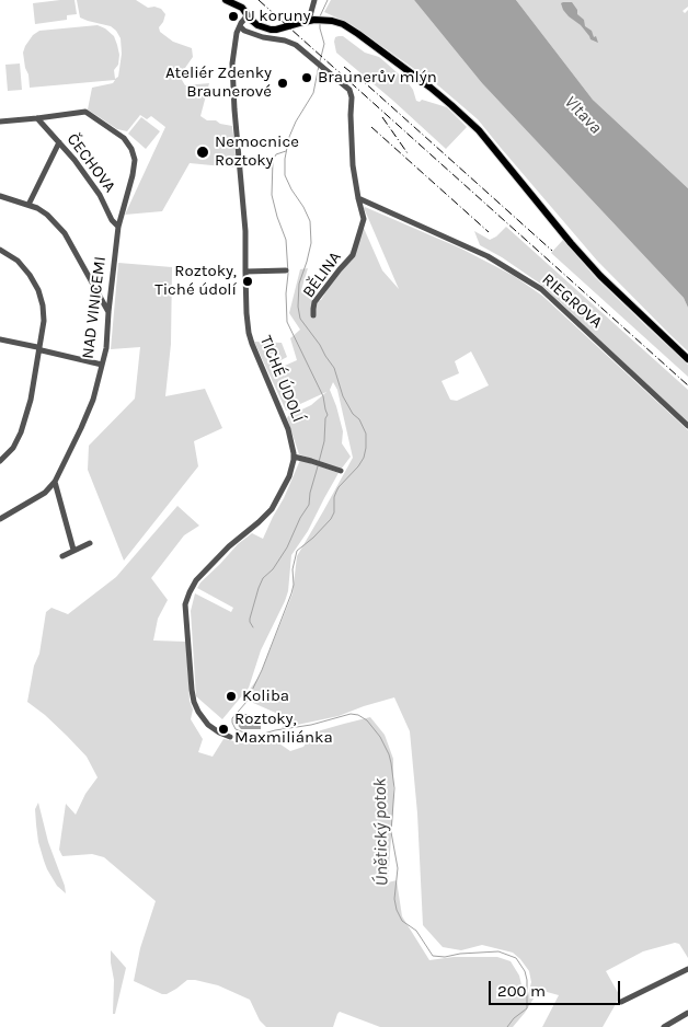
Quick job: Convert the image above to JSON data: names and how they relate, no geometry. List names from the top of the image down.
{
  "streets": {
    "street": [
      "ČECHOVA",
      "BĚLINA",
      "RIEGROVA",
      "NAD VINICEMI",
      "TICHÉ ÚDOLÍ"
    ]
  },
  "crossings": [
    ["ČECHOVA", "NAD VINICEMI"],
    ["BĚLINA", "RIEGROVA"]
  ],
  "water": ["Vltava", "Únětický potok"],
  "places": [
    "U koruny",
    "Braunerův mlýn",
    "Ateliér Zdenky Braunerové",
    "Nemocnice Roztoky",
    "Roztoky, Tiché údolí",
    "Koliba",
    "Roztoky, Maxmiliánka"
  ],
  "scale_bar": "200 m"
}
